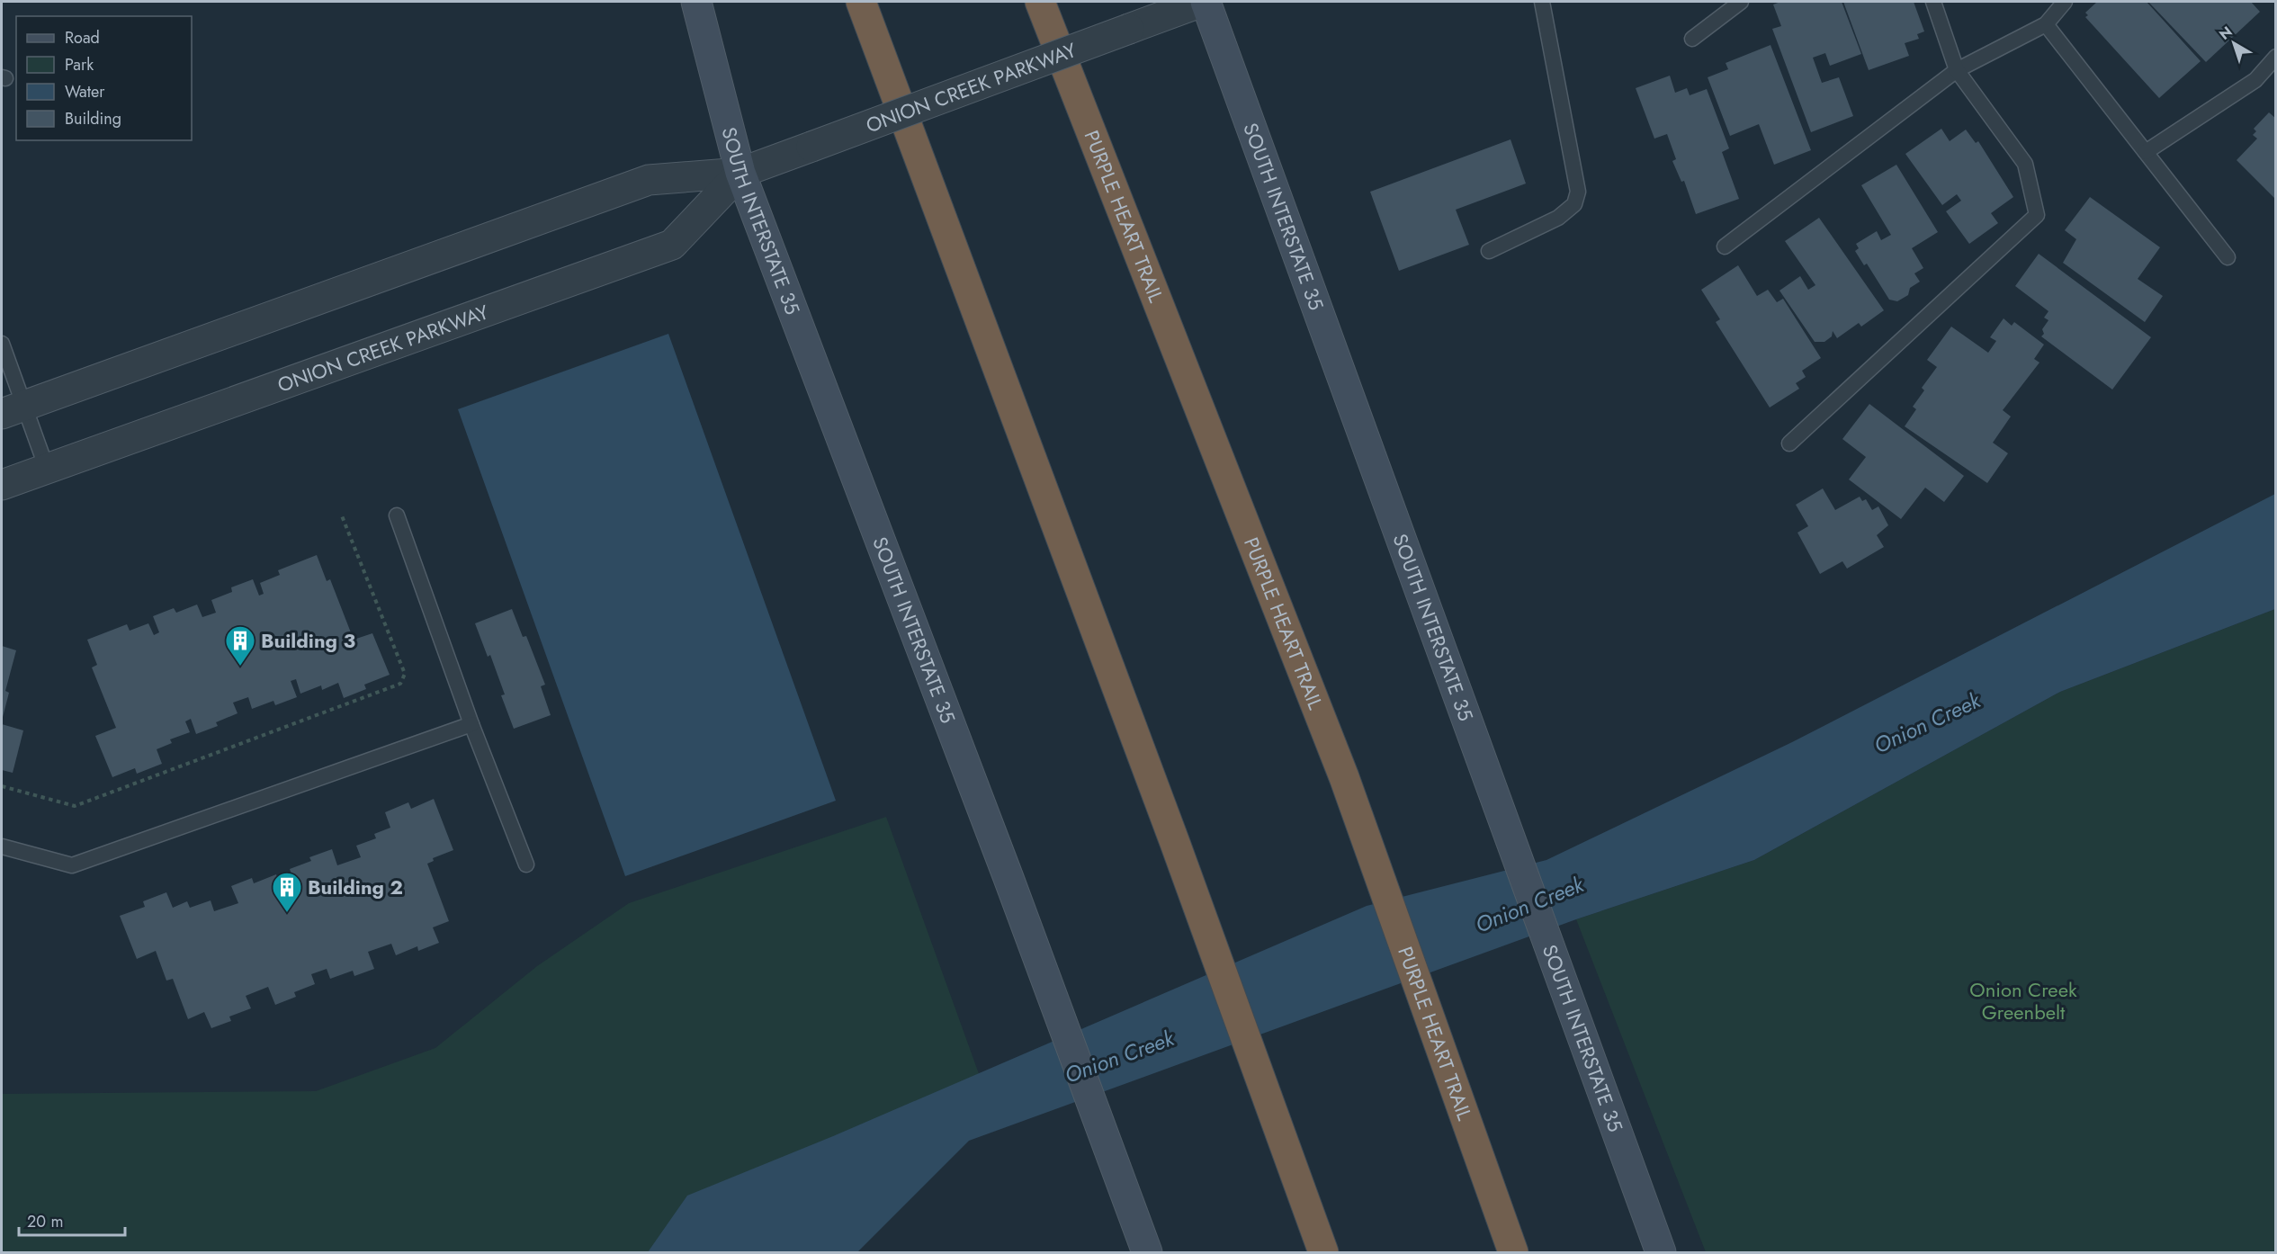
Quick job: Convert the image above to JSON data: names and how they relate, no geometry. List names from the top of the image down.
{
  "streets": {
    "highway": ["PURPLE HEART TRAIL"],
    "main road": ["SOUTH INTERSTATE 35"],
    "street": ["ONION CREEK PARKWAY"]
  },
  "crossings": [
    ["ONION CREEK PARKWAY", "SOUTH INTERSTATE 35"]
  ],
  "water": ["Onion Creek"],
  "parks": ["Onion Creek Greenbelt"],
  "places": {
    "building": ["Building 3", "Building 2"]
  },
  "legend": [
    "Road",
    "Park",
    "Water",
    "Building"
  ],
  "scale_bar": "20 m",
  "north": "top left"
}
